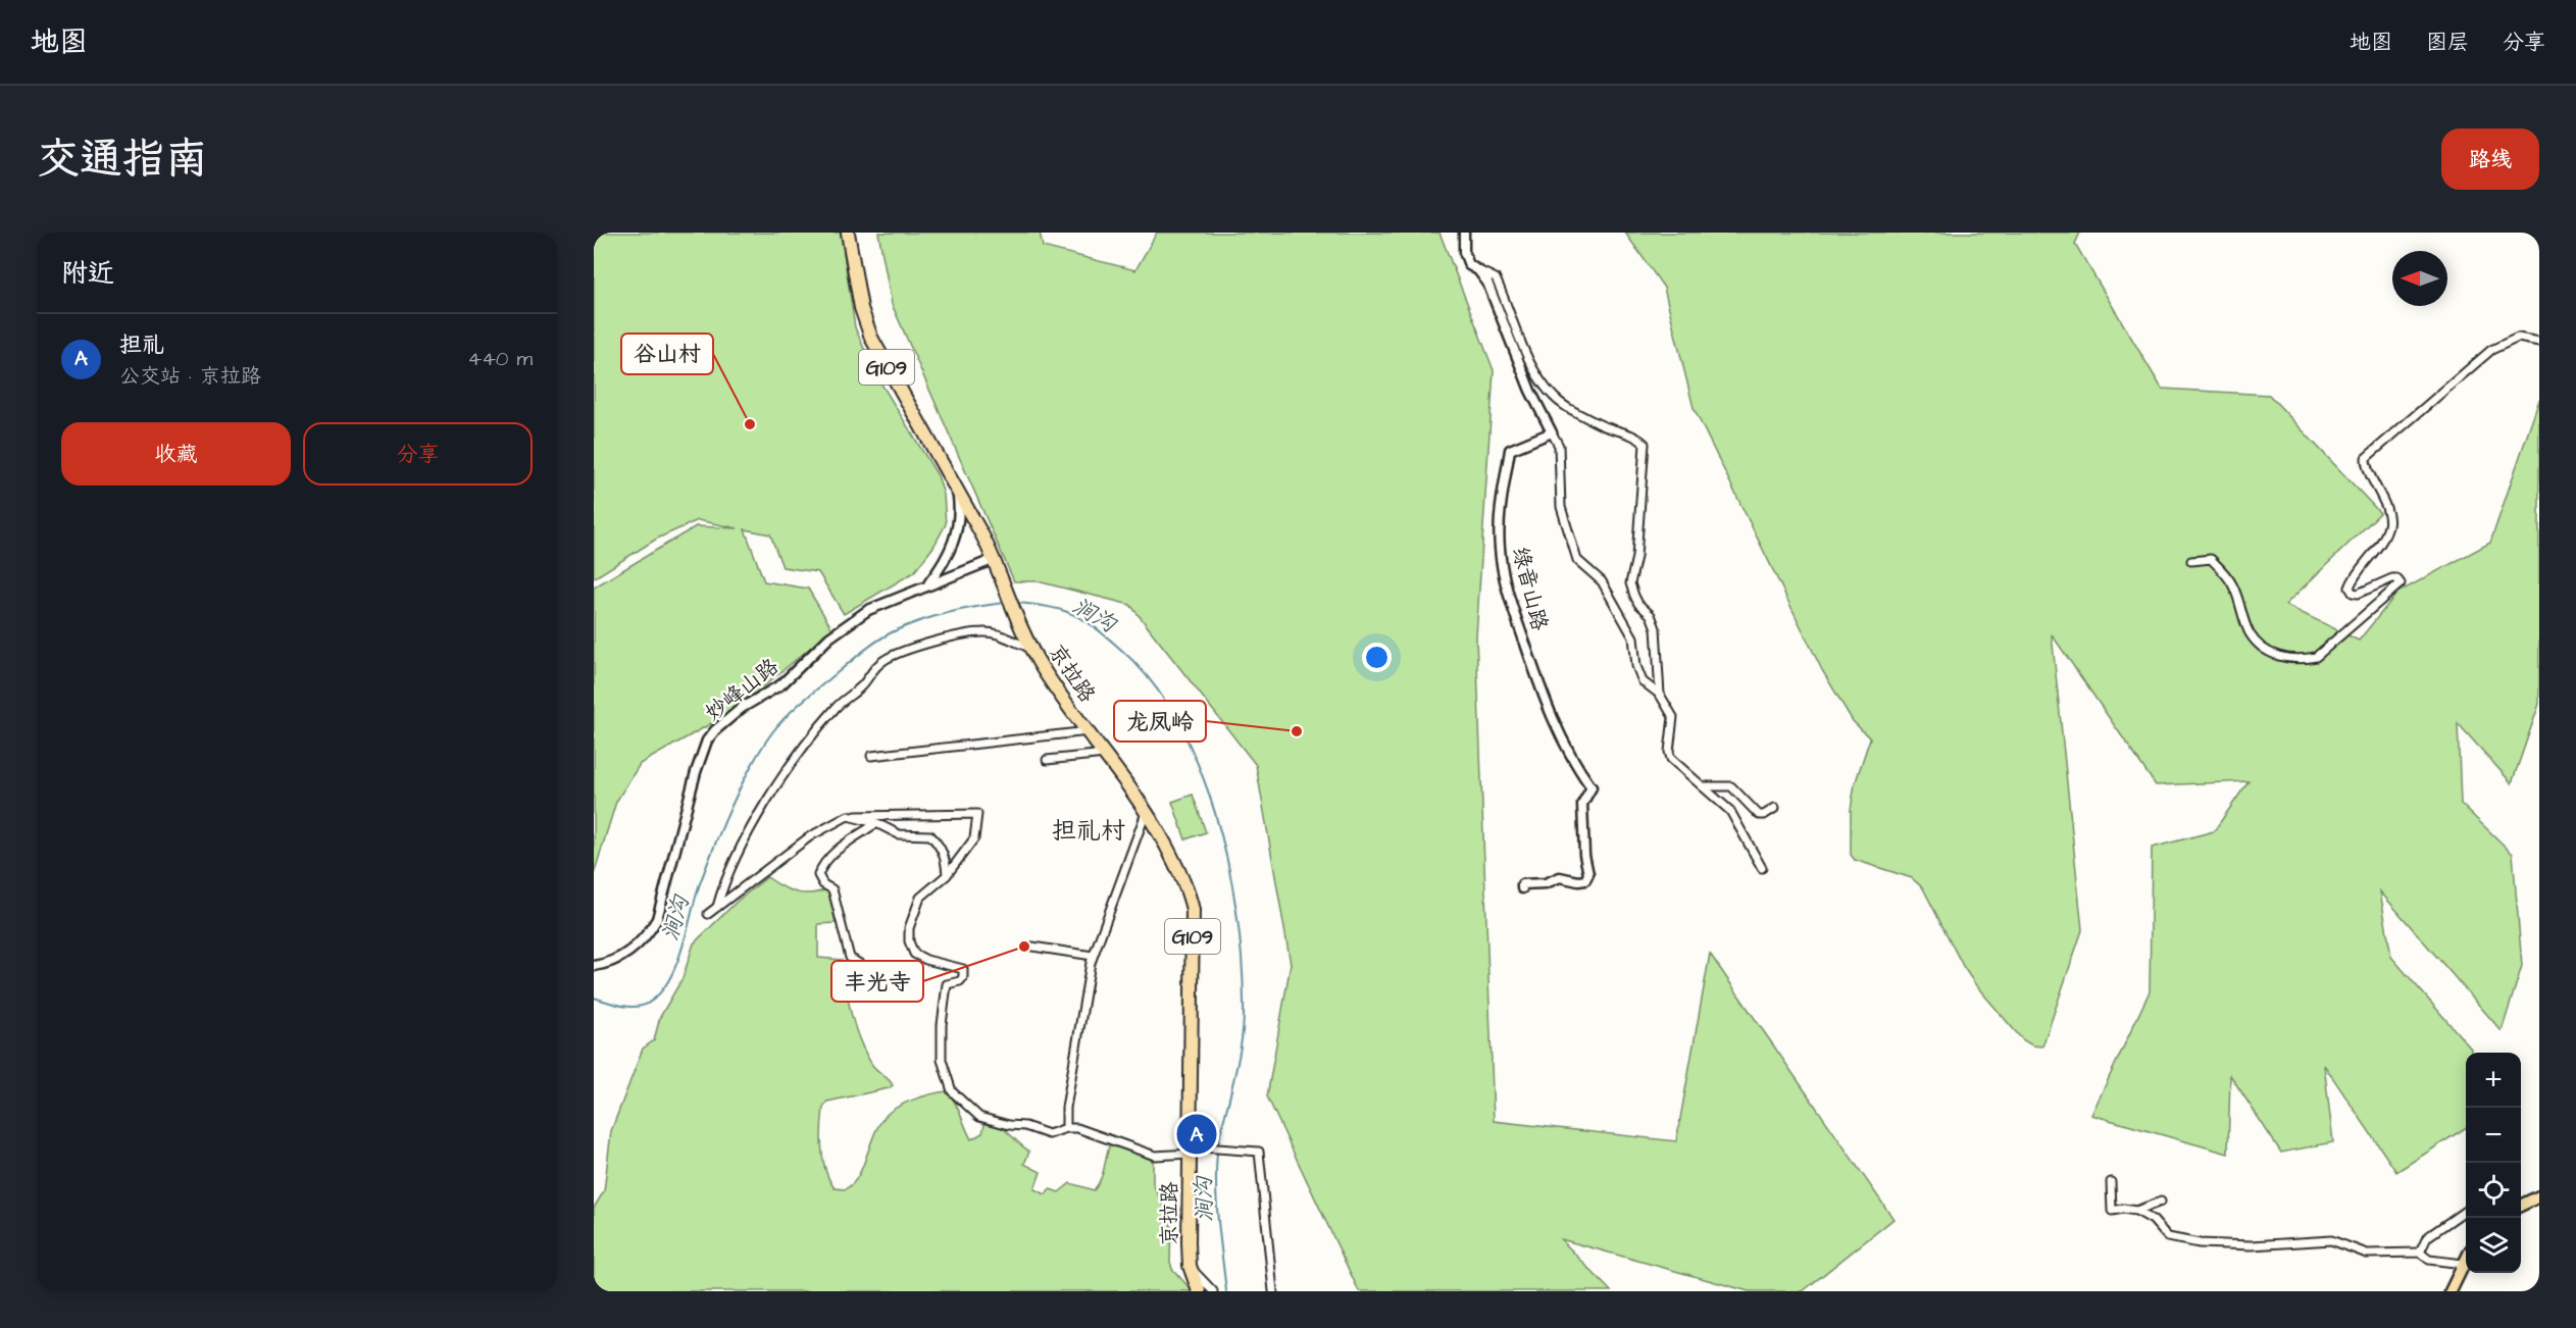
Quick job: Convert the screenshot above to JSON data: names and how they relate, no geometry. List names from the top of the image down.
{
  "streets": {
    "highway": ["G109", "京拉路"],
    "street": ["绿音山路", "妙峰山路"]
  },
  "crossings": [
    ["京拉路", "妙峰山路"]
  ],
  "districts": ["担礼村"],
  "water": ["涧沟"],
  "places": ["谷山村", "龙凤岭", "丰光寺"],
  "north": "left",
  "page": {
    "header": "地图",
    "nav": ["地图", "图层", "分享"],
    "title": "交通指南",
    "buttons": [
      "路线",
      ["收藏", "分享"]
    ],
    "heading": "附近",
    "list": [
      {
        "mark": "A",
        "name": "担礼",
        "note": "公交站 · 京拉路",
        "value": "440 m"
      }
    ],
    "map_buttons": ["+", "−"],
    "pins": "A"
  }
}
